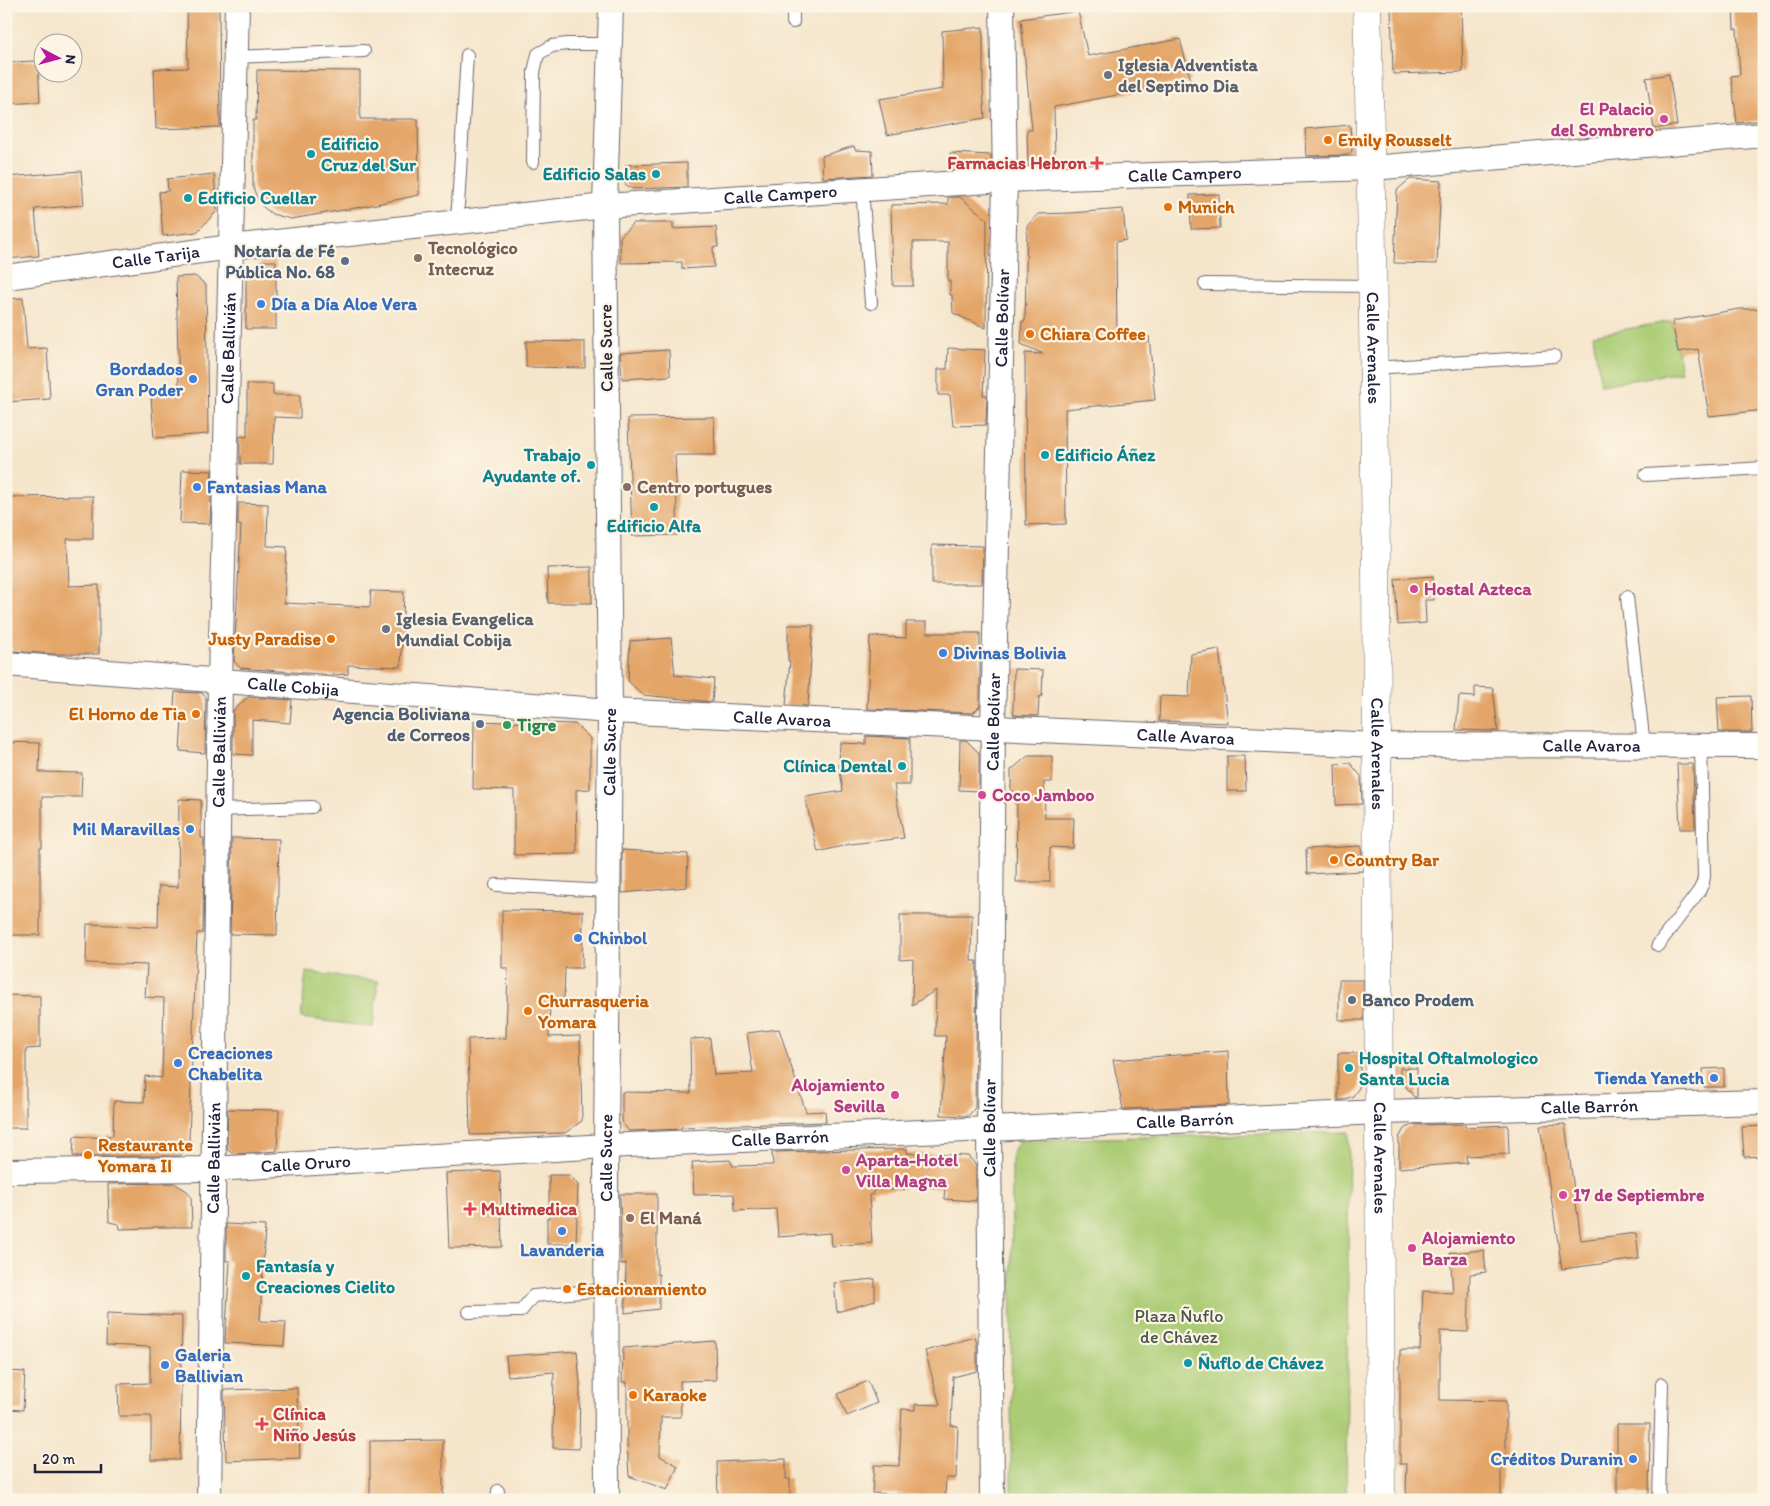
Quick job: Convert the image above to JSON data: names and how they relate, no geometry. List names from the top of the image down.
{
  "streets": {
    "street": [
      "Calle Campero",
      "Calle Tarija",
      "Calle Bolívar",
      "Calle Ballivián",
      "Calle Sucre",
      "Calle Arenales",
      "Calle Cobija",
      "Calle Avaroa",
      "Calle Barrón",
      "Calle Oruro"
    ]
  },
  "crossings": [
    ["Calle Campero", "Calle Tarija"],
    ["Calle Campero", "Calle Bolívar"],
    ["Calle Campero", "Calle Sucre"],
    ["Calle Campero", "Calle Arenales"],
    ["Calle Tarija", "Calle Ballivián"],
    ["Calle Tarija", "Calle Sucre"],
    ["Calle Bolívar", "Calle Avaroa"],
    ["Calle Bolívar", "Calle Barrón"],
    ["Calle Ballivián", "Calle Cobija"],
    ["Calle Ballivián", "Calle Oruro"],
    ["Calle Sucre", "Calle Cobija"],
    ["Calle Sucre", "Calle Avaroa"],
    ["Calle Sucre", "Calle Barrón"],
    ["Calle Sucre", "Calle Oruro"],
    ["Calle Arenales", "Calle Avaroa"],
    ["Calle Arenales", "Calle Barrón"],
    ["Calle Cobija", "Calle Avaroa"],
    ["Calle Barrón", "Calle Oruro"]
  ],
  "parks": ["Plaza Ñuflo de Chávez"],
  "places": {
    "other": [
      "Iglesia Adventista del Septimo Dia",
      "El Palacio del Sombrero",
      "Emily Rousselt",
      "Edificio Cruz del Sur",
      "Edificio Salas",
      "Edificio Cuellar",
      "Munich",
      "Tecnológico Intecruz",
      "Notaría de Fé Pública No. 68",
      "Día a Día Aloe Vera",
      "Chiara Coffee",
      "Bordados Gran Poder",
      "Edificio Áñez",
      "Trabajo Ayudante of.",
      "Fantasias Mana",
      "Centro portugues",
      "Edificio Alfa",
      "Hostal Azteca",
      "Iglesia Evangelica Mundial Cobija",
      "Justy Paradise",
      "Divinas Bolivia",
      "El Horno de Tia",
      "Agencia Boliviana de Correos",
      "Tigre",
      "Clínica Dental",
      "Coco Jamboo",
      "Mil Maravillas",
      "Country Bar",
      "Chinbol",
      "Banco Prodem",
      "Churrasqueria Yomara",
      "Creaciones Chabelita",
      "Hospital Oftalmologico Santa Lucia",
      "Tienda Yaneth",
      "Alojamiento Sevilla",
      "Restaurante Yomara II",
      "Aparta-Hotel Villa Magna",
      "17 de Septiembre",
      "El Maná",
      "Lavanderia",
      "Alojamiento Barza",
      "Fantasía y Creaciones Cielito",
      "Estacionamiento",
      "Ñuflo de Chávez",
      "Galeria Ballivian",
      "Karaoke",
      "Créditos Duranin"
    ],
    "health": ["Farmacias Hebron", "Multimedica", "Clínica Niño Jesús"]
  },
  "scale_bar": "20 m",
  "north": "right"
}
